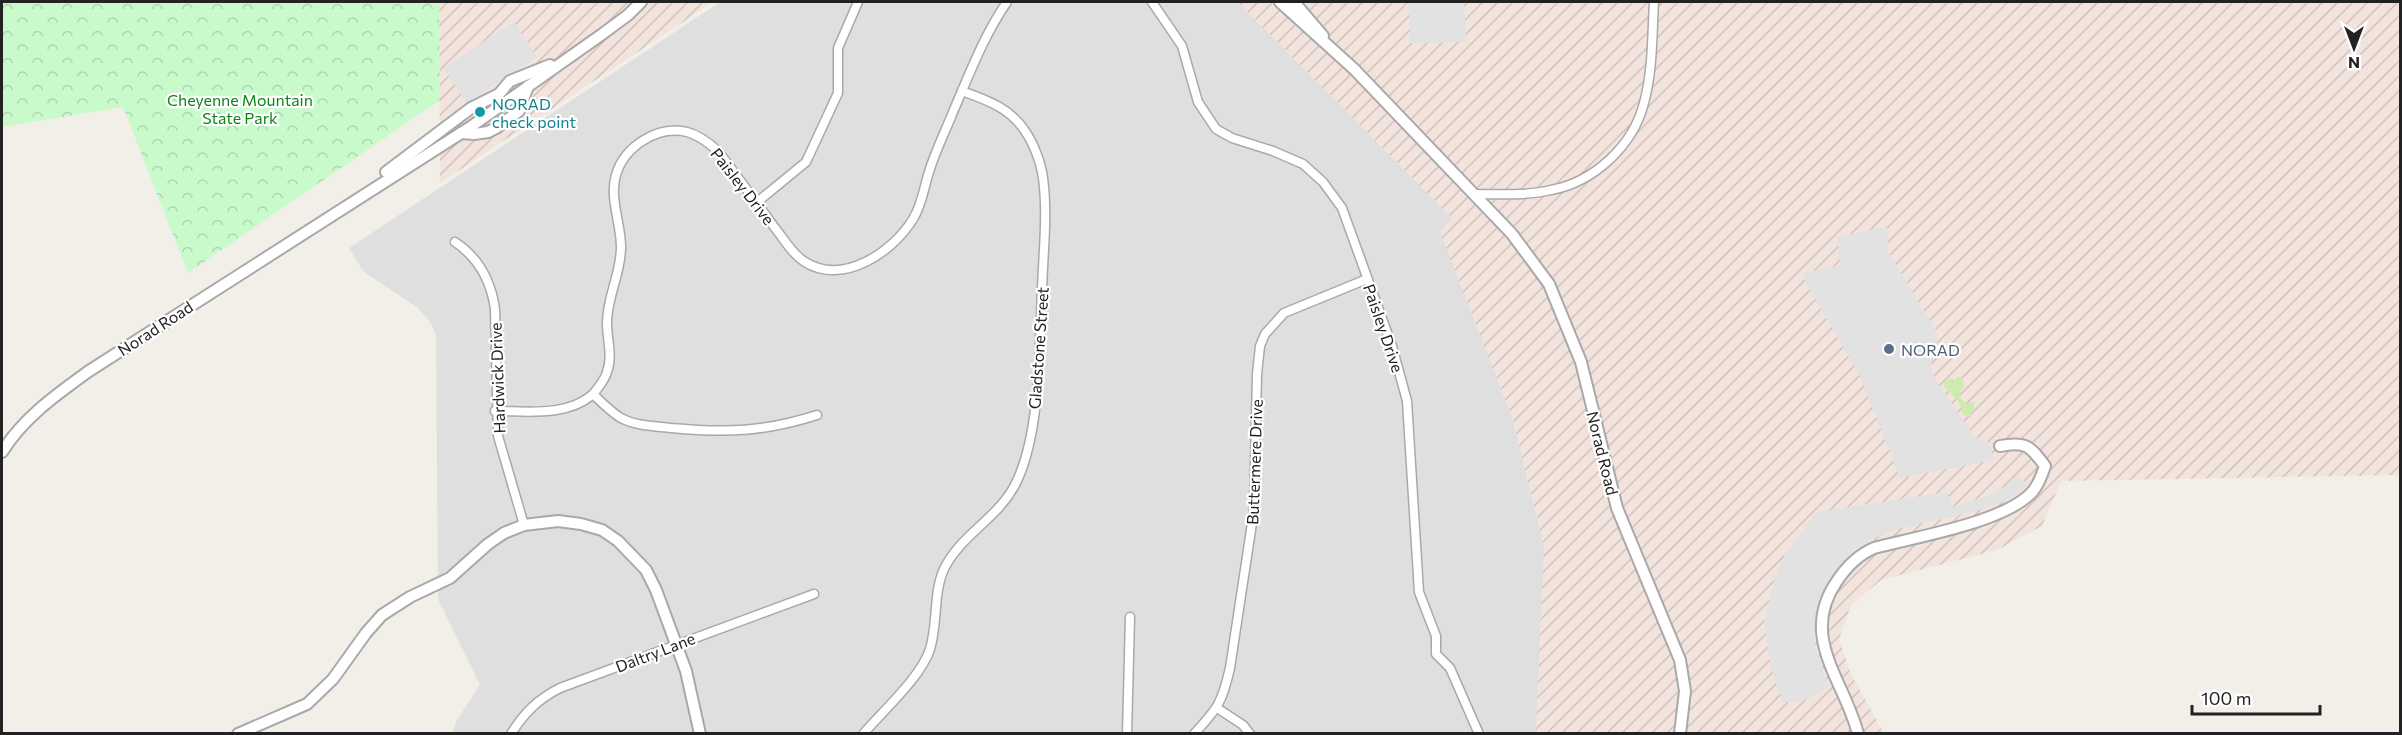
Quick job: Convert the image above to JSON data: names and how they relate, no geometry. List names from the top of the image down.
{
  "streets": {
    "street": [
      "Paisley Drive",
      "Norad Road",
      "Gladstone Street",
      "Hardwick Drive",
      "Buttermere Drive",
      "Daltry Lane"
    ]
  },
  "crossings": [
    ["Paisley Drive", "Gladstone Street"],
    ["Paisley Drive", "Hardwick Drive"],
    ["Paisley Drive", "Buttermere Drive"]
  ],
  "parks": ["Cheyenne Mountain State Park"],
  "places": ["NORAD check point", "NORAD"],
  "scale_bar": "100 m",
  "north": "bottom"
}
